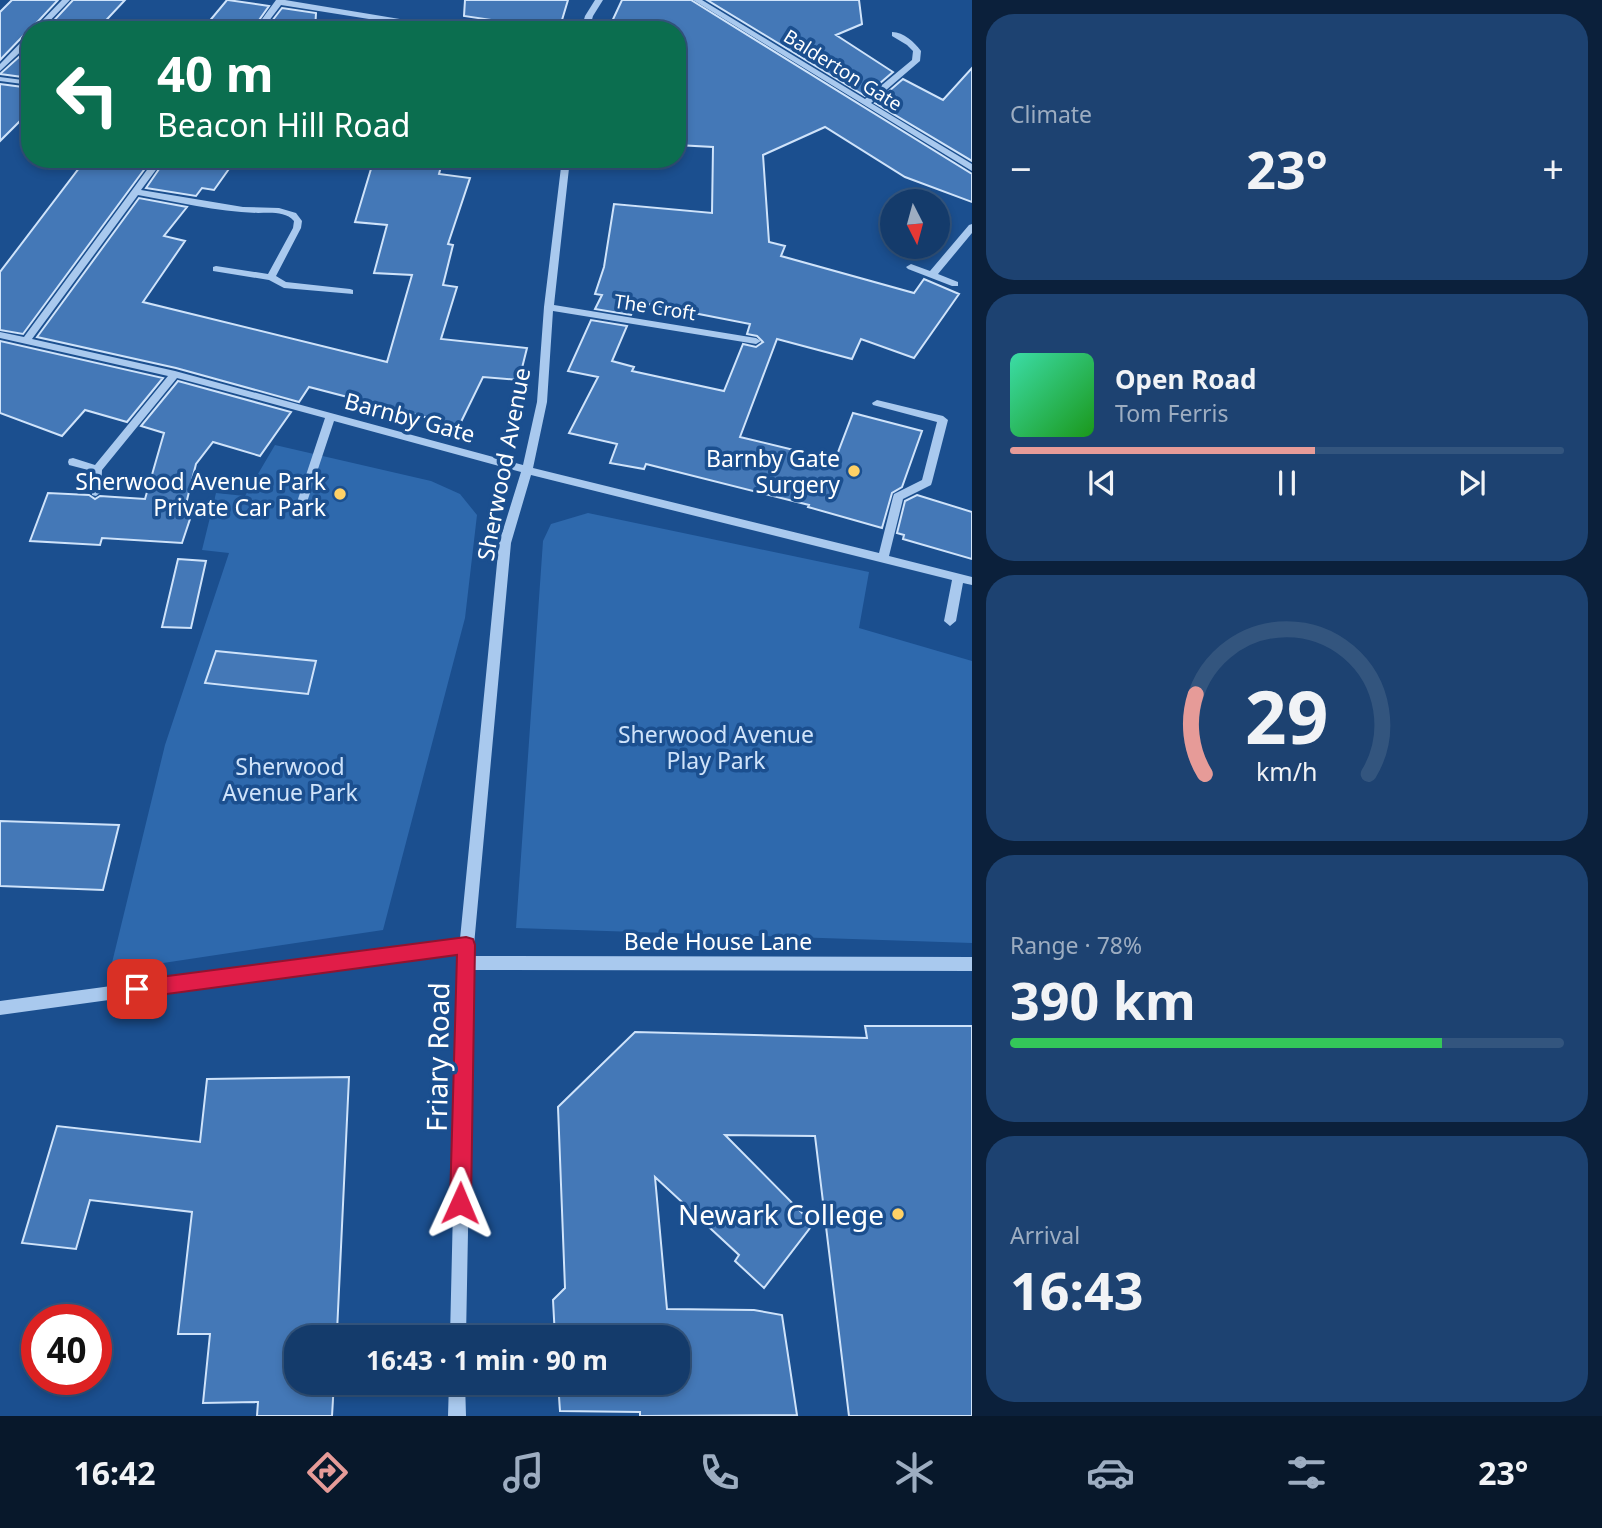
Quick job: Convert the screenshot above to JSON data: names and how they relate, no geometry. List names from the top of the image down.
{
  "streets": {
    "street": [
      "Balderton Gate",
      "The Croft",
      "Barnby Gate",
      "Sherwood Avenue",
      "Bede House Lane",
      "Friary Road"
    ]
  },
  "crossings": [
    ["The Croft", "Sherwood Avenue"],
    ["Barnby Gate", "Sherwood Avenue"],
    ["Sherwood Avenue", "Friary Road"],
    ["Bede House Lane", "Friary Road"]
  ],
  "parks": ["Sherwood Avenue Play Park", "Sherwood Avenue Park"],
  "places": ["Barnby Gate Surgery", "Sherwood Avenue Park Private Car Park", "Newark College"],
  "north": "bottom",
  "page": {
    "tile": [
      "Climate",
      ["Range · 78%", "390 km"],
      ["Arrival", "16:43"]
    ],
    "turn": ["40 m", "Beacon Hill Road"],
    "heat": ["−", "23°", "+"],
    "song": ["Open Road", "Tom Ferris"],
    "limit": "40",
    "trip": "16:43 · 1 min · 90 m",
    "tabs": ["16:42", "23°"],
    "gauge": ["29", "km/h"]
  }
}
